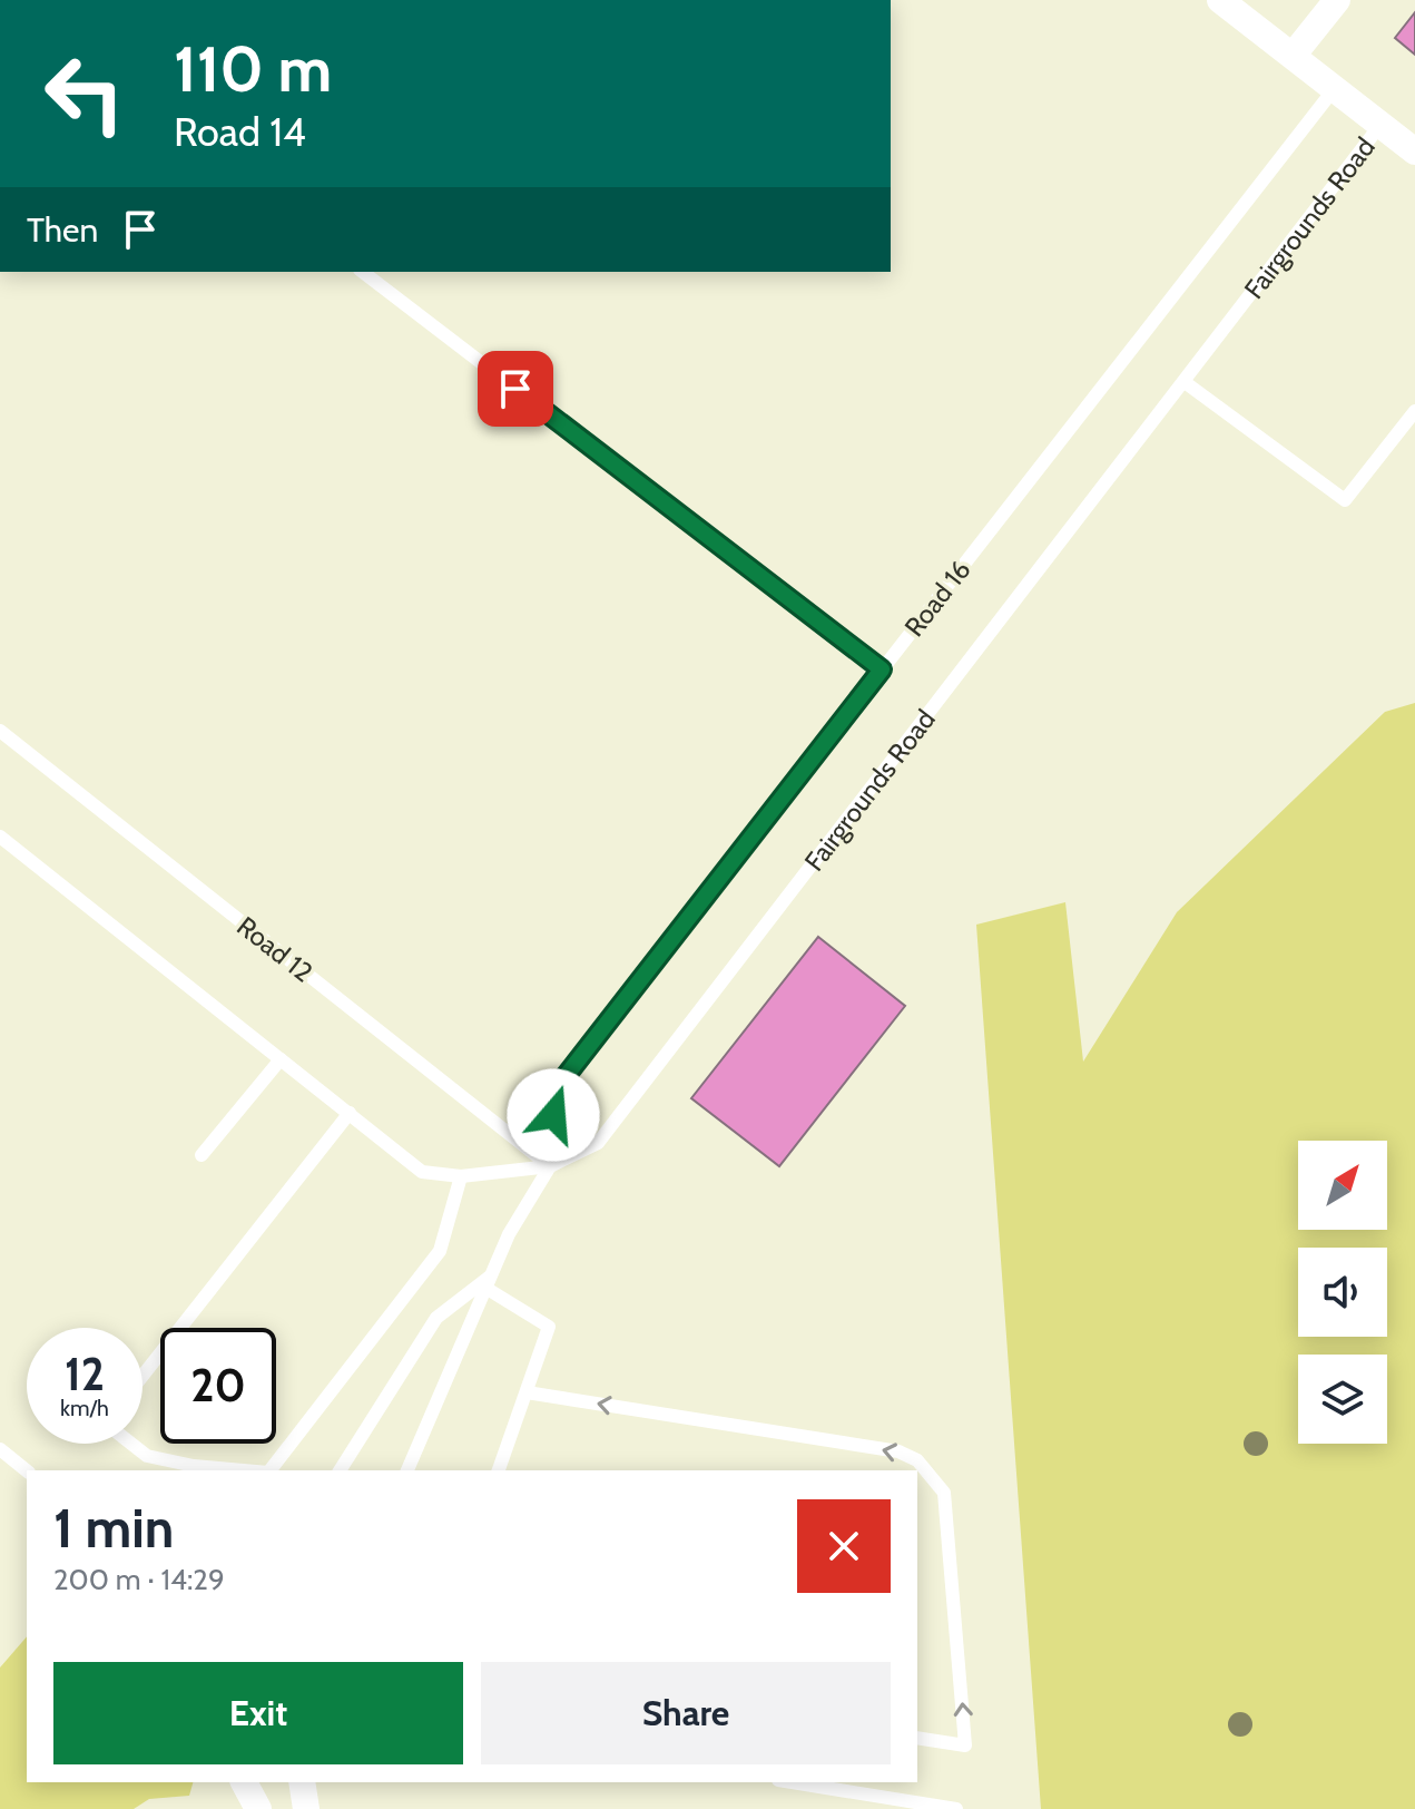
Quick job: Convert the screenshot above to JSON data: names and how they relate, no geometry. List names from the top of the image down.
{
  "streets": {
    "lane": ["Fairgrounds Road", "Road 16", "Road 12"]
  },
  "crossings": [
    ["Fairgrounds Road", "Road 16"],
    ["Fairgrounds Road", "Road 12"],
    ["Road 16", "Road 12"]
  ],
  "north": "top right",
  "page": {
    "turn": ["110 m", "Road 14"],
    "then": "Then",
    "speed": "12 km/h",
    "limit": "20",
    "heading": ["1 min", "200 m · 14:29"],
    "buttons": ["Exit", "Share"]
  }
}
